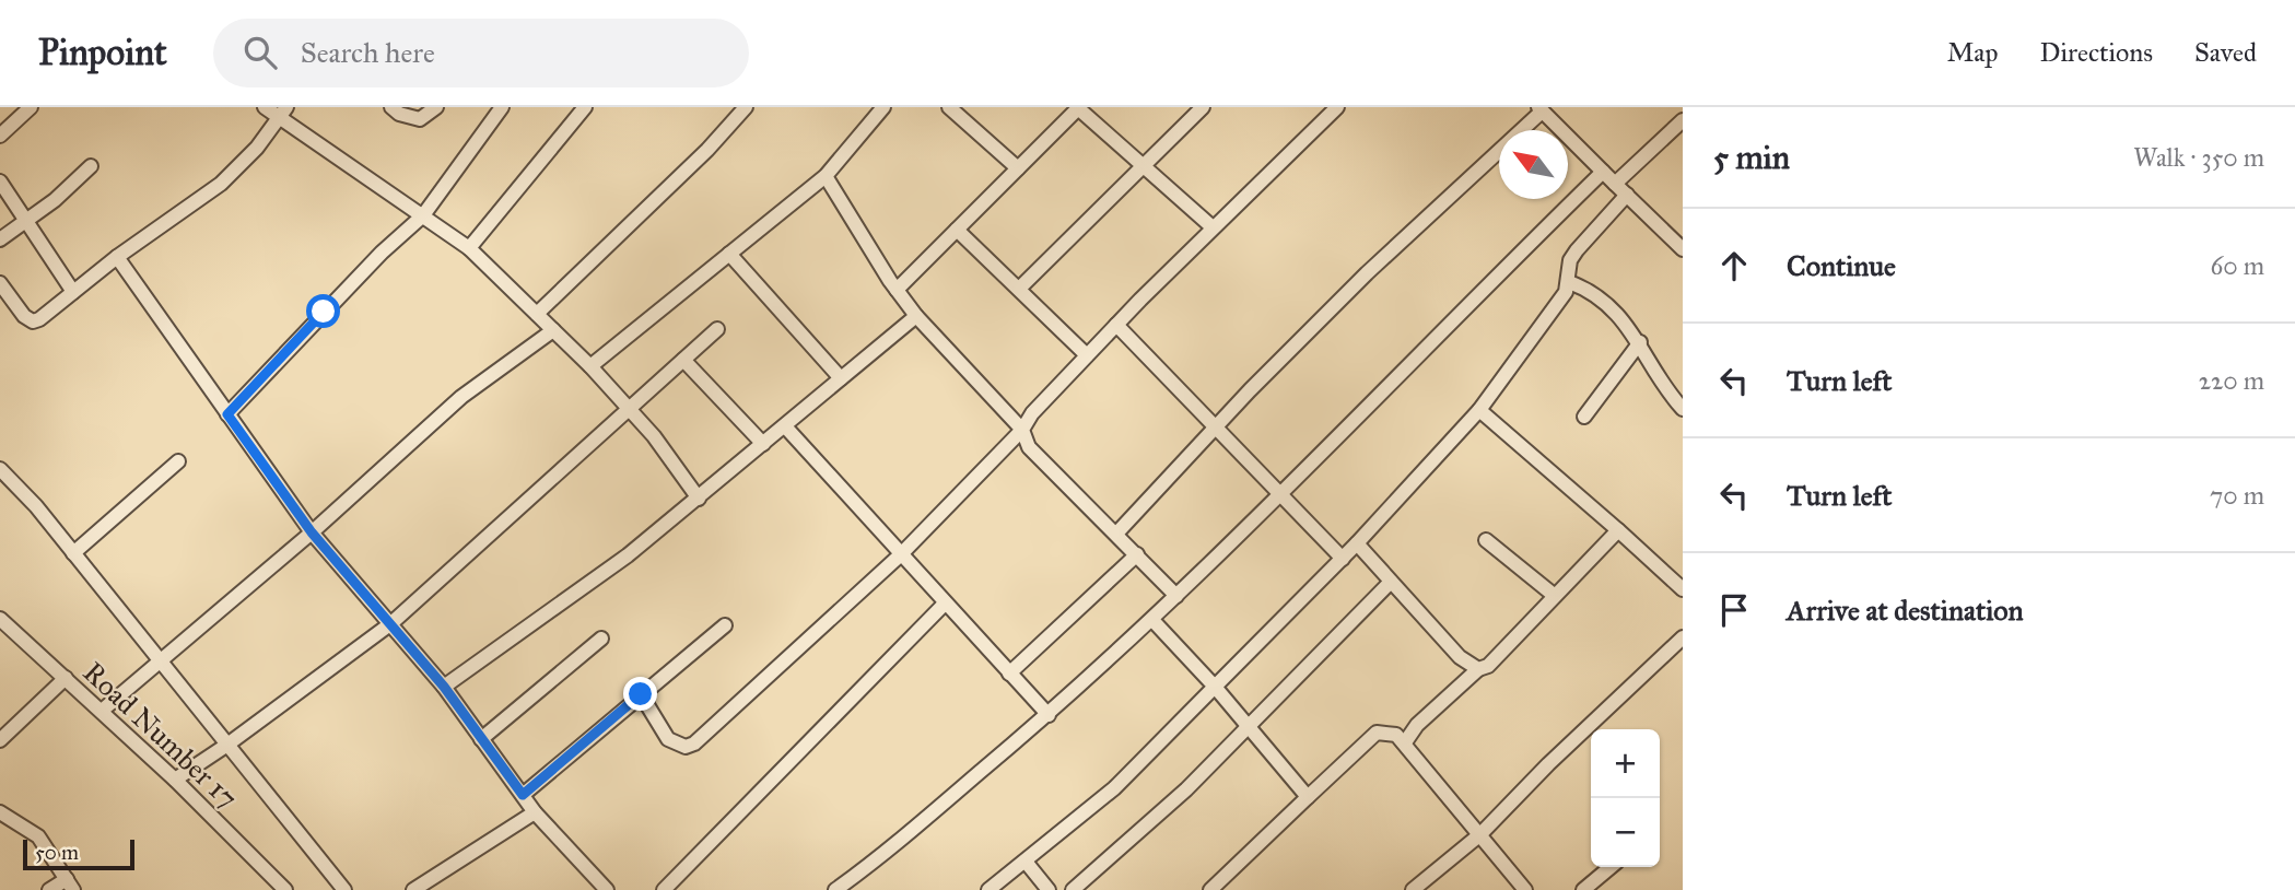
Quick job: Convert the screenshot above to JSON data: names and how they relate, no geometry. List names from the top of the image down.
{
  "streets": {
    "street": ["Road Number 17"]
  },
  "scale_bar": "50 m",
  "north": "top left",
  "page": {
    "header": "Pinpoint",
    "search": "Search here",
    "nav": ["Map", "Directions", "Saved"],
    "heading": ["5 min", "Walk · 350 m"],
    "list": [
      ["Continue", "60 m"],
      ["Turn left", "220 m"],
      ["Turn left", "70 m"],
      "Arrive at destination"
    ],
    "map_buttons": ["+", "−"],
    "scale": "50 m"
  }
}
